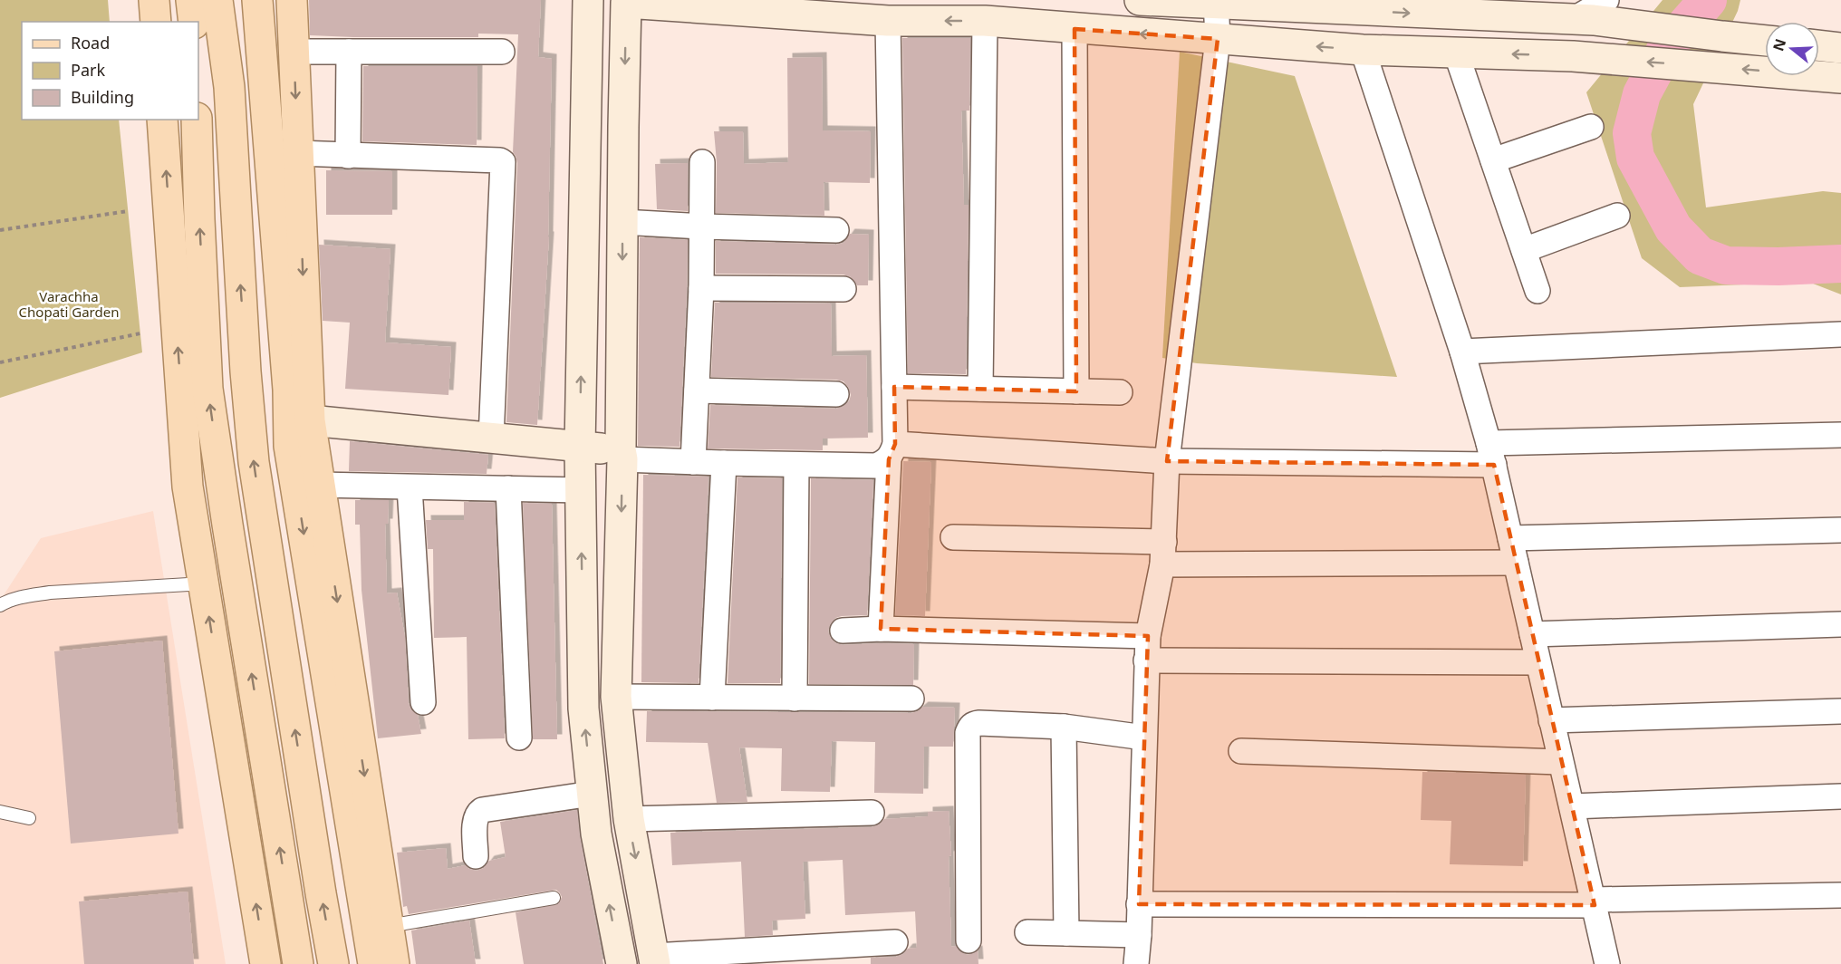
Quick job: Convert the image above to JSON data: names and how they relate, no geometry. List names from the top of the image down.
{
  "parks": ["Varachha Chopati Garden"],
  "legend": ["Road", "Park", "Building"],
  "north": "left"
}
